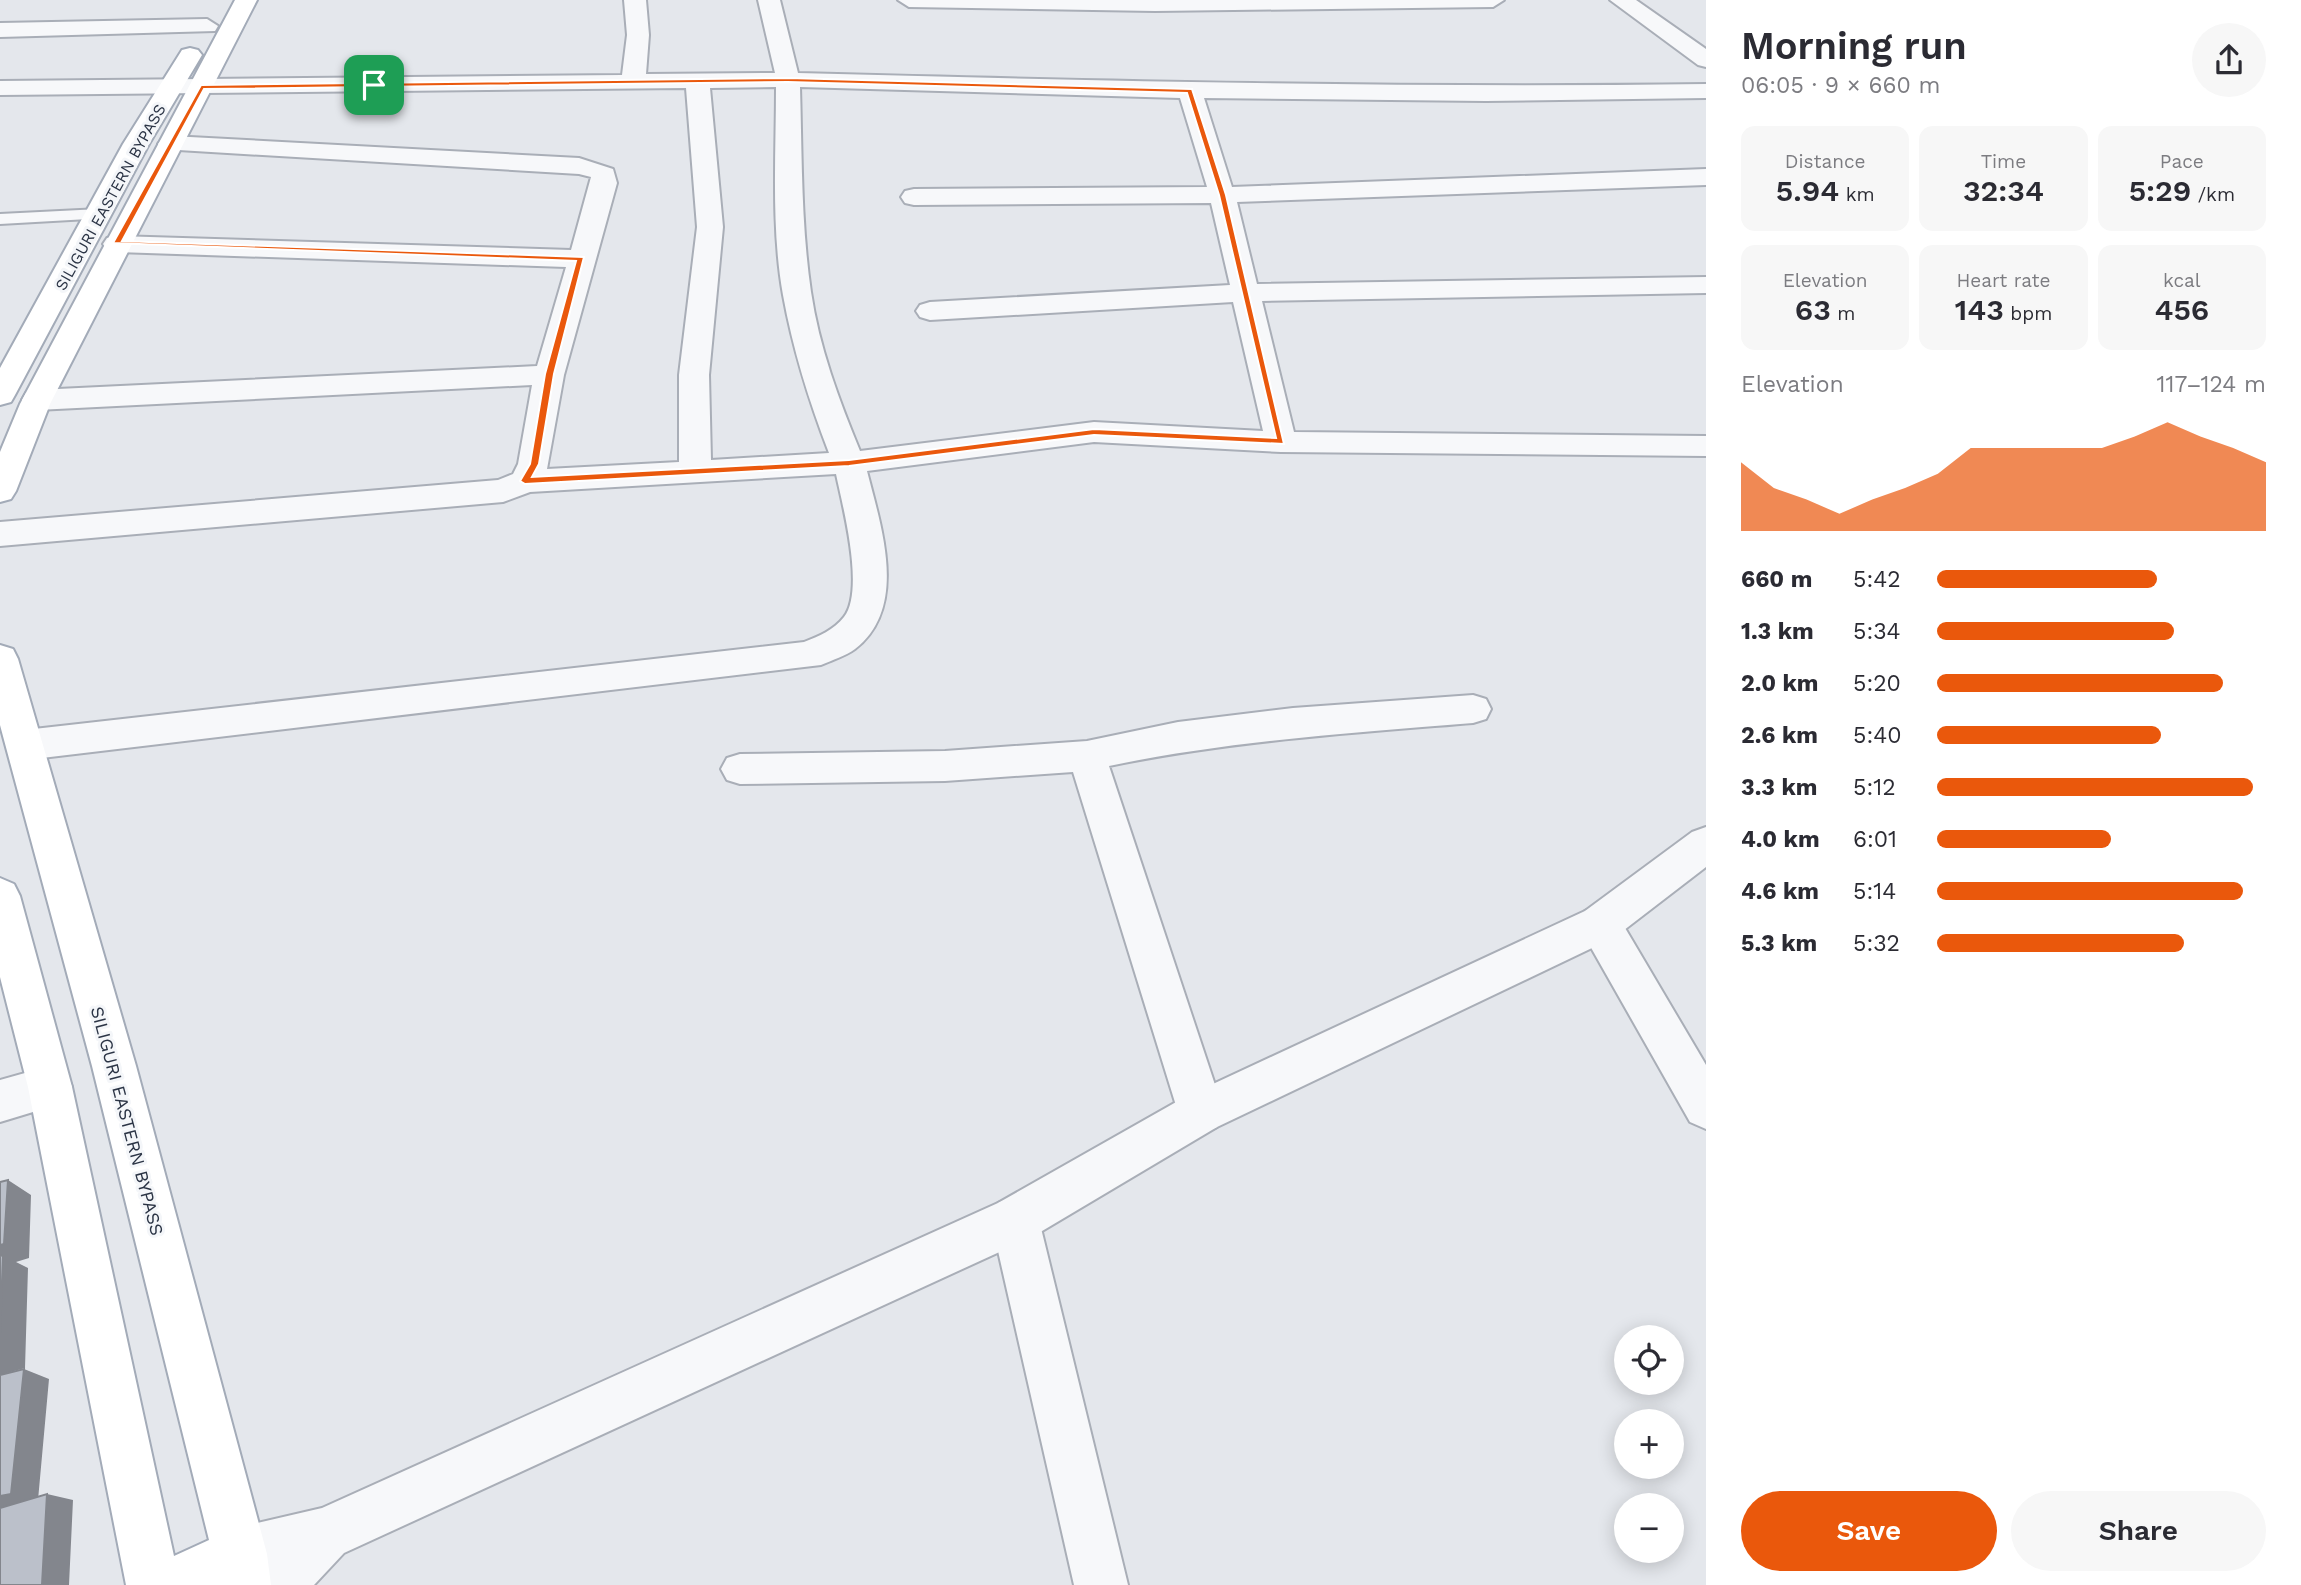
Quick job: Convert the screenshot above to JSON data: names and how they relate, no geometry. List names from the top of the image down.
{
  "streets": {
    "main road": ["SILIGURI EASTERN BYPASS"]
  },
  "page": {
    "heading": ["Morning run", "06:05 · 9 × 660 m"],
    "stats": [
      ["Distance", "5.94 km"],
      ["Time", "32:34"],
      ["Pace", "5:29 /km"],
      ["Elevation", "63 m"],
      ["Heart rate", "143 bpm"],
      ["kcal", "456"]
    ],
    "chart": ["Elevation", "117–124 m"],
    "list": [
      {
        "name": "660 m",
        "note": "5:42"
      },
      {
        "name": "1.3 km",
        "note": "5:34"
      },
      {
        "name": "2.0 km",
        "note": "5:20"
      },
      {
        "name": "2.6 km",
        "note": "5:40"
      },
      {
        "name": "3.3 km",
        "note": "5:12"
      },
      {
        "name": "4.0 km",
        "note": "6:01"
      },
      {
        "name": "4.6 km",
        "note": "5:14"
      },
      {
        "name": "5.3 km",
        "note": "5:32"
      }
    ],
    "map_buttons": ["+", "−"],
    "buttons": ["Save", "Share"]
  }
}
